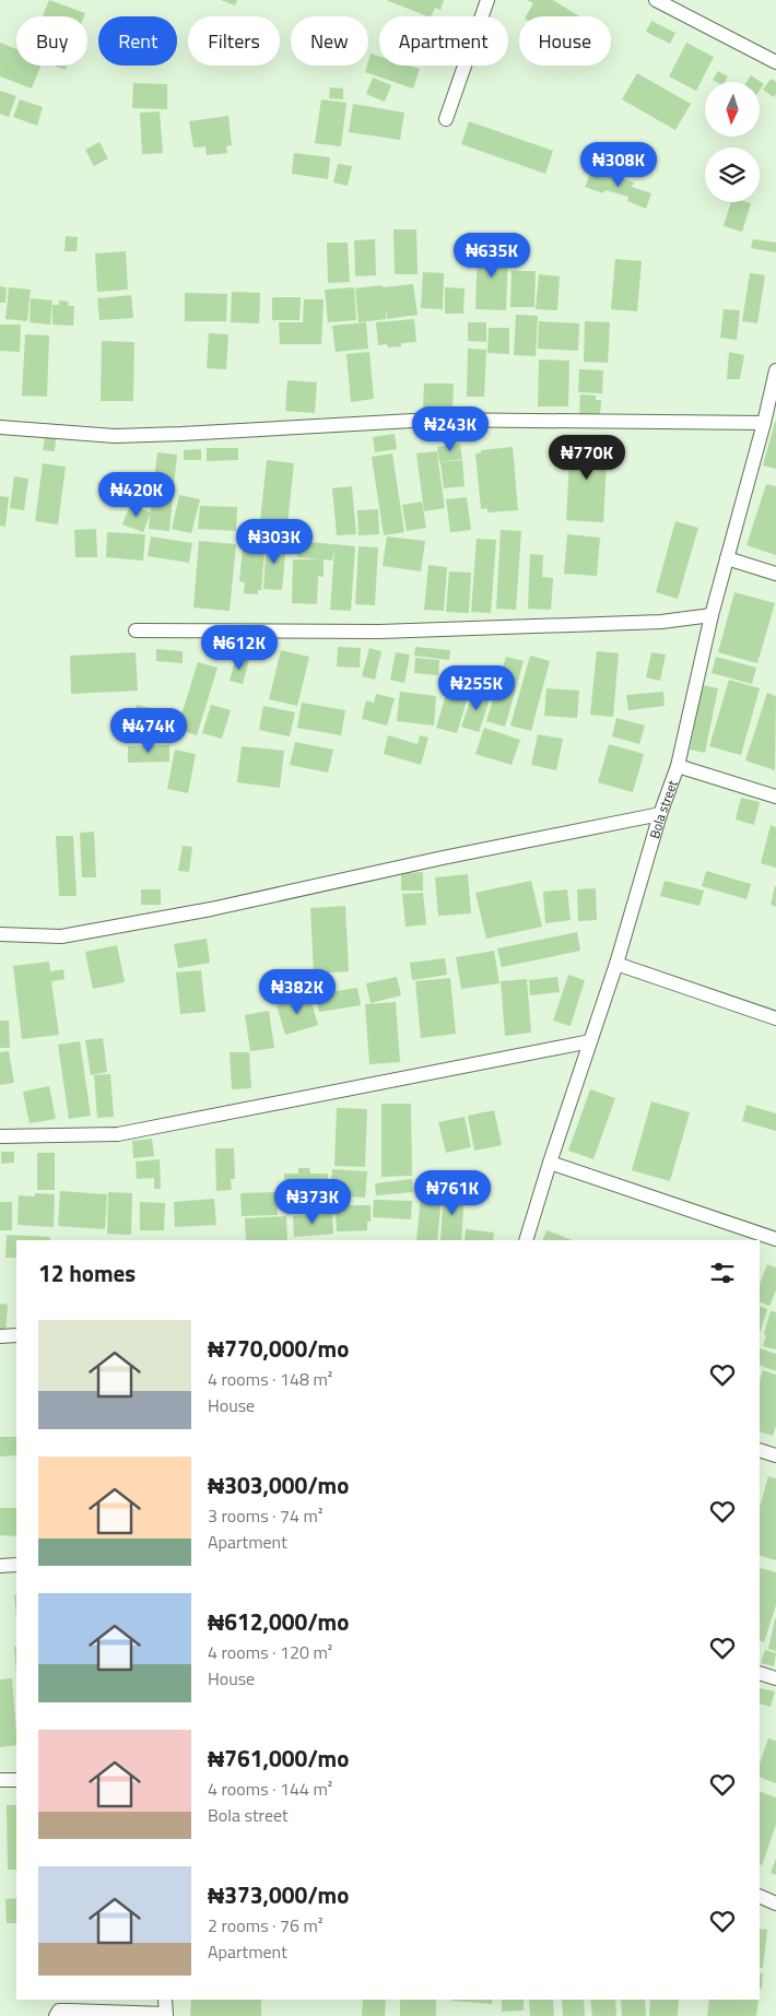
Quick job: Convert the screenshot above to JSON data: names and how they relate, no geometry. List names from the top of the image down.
{
  "streets": {
    "street": ["Bola street"]
  },
  "north": "bottom",
  "page": {
    "chip": [
      "Buy",
      "Rent",
      "Filters",
      "New",
      "Apartment",
      "House"
    ],
    "price": [
      "₦308K",
      "₦635K",
      "₦243K",
      "₦770K",
      "₦420K",
      "₦303K",
      "₦612K",
      "₦255K",
      "₦474K",
      "₦382K",
      "₦761K",
      "₦373K"
    ],
    "heading": "12 homes",
    "list": [
      {
        "name": "₦770,000/mo",
        "note": "4 rooms · 148 m² · House"
      },
      {
        "name": "₦303,000/mo",
        "note": "3 rooms · 74 m² · Apartment"
      },
      {
        "name": "₦612,000/mo",
        "note": "4 rooms · 120 m² · House"
      },
      {
        "name": "₦761,000/mo",
        "note": "4 rooms · 144 m² · Bola street"
      },
      {
        "name": "₦373,000/mo",
        "note": "2 rooms · 76 m² · Apartment"
      }
    ]
  }
}
